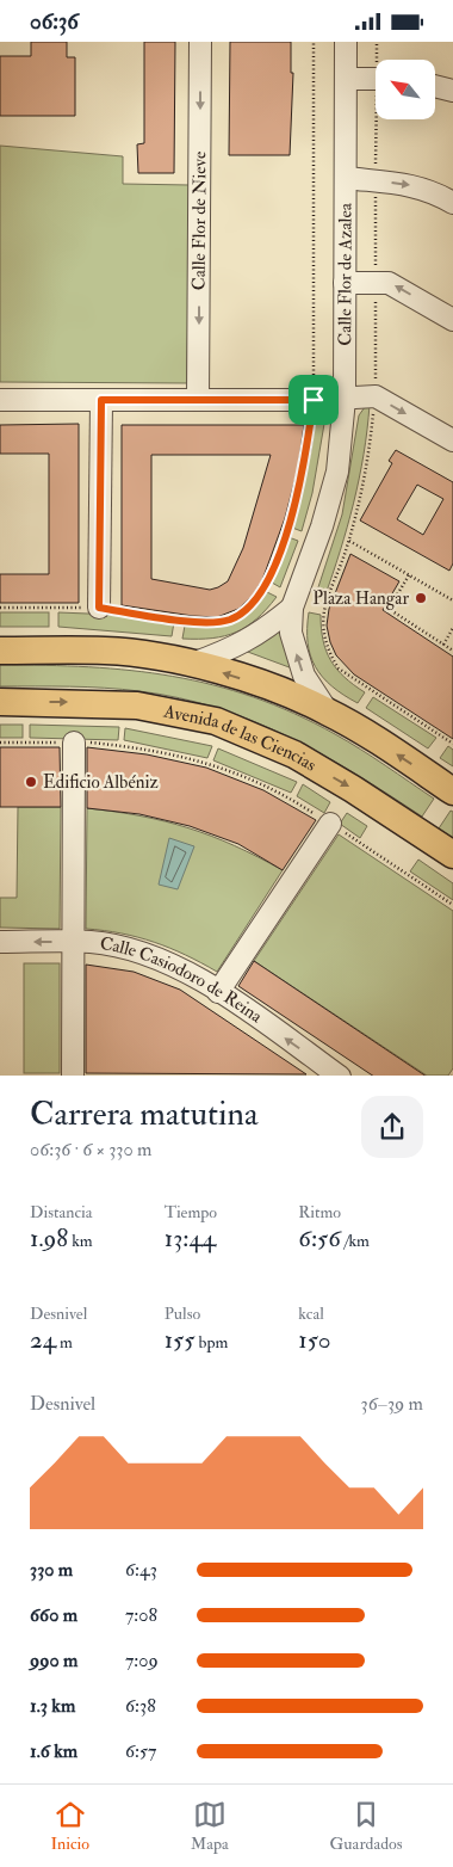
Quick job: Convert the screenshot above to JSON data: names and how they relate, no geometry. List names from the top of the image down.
{
  "streets": {
    "main road": ["Avenida de las Ciencias"],
    "street": ["Calle Flor de Nieve", "Calle Flor de Azalea", "Calle Casiodoro de Reina"]
  },
  "one_way": ["Calle Flor de Nieve", "Calle Casiodoro de Reina"],
  "places": ["Plaza Hangar", "Edificio Albéniz"],
  "north": "top left",
  "page": {
    "status": "06:36",
    "heading": ["Carrera matutina", "06:36 · 6 × 330 m"],
    "stats": [
      ["Distancia", "1.98 km"],
      ["Tiempo", "13:44"],
      ["Ritmo", "6:56 /km"],
      ["Desnivel", "24 m"],
      ["Pulso", "155 bpm"],
      ["kcal", "150"]
    ],
    "chart": ["Desnivel", "36–39 m"],
    "list": [
      {
        "name": "330 m",
        "note": "6:43"
      },
      {
        "name": "660 m",
        "note": "7:08"
      },
      {
        "name": "990 m",
        "note": "7:09"
      },
      {
        "name": "1.3 km",
        "note": "6:38"
      },
      {
        "name": "1.6 km",
        "note": "6:57"
      }
    ],
    "tabs": ["Inicio", "Mapa", "Guardados"]
  }
}
